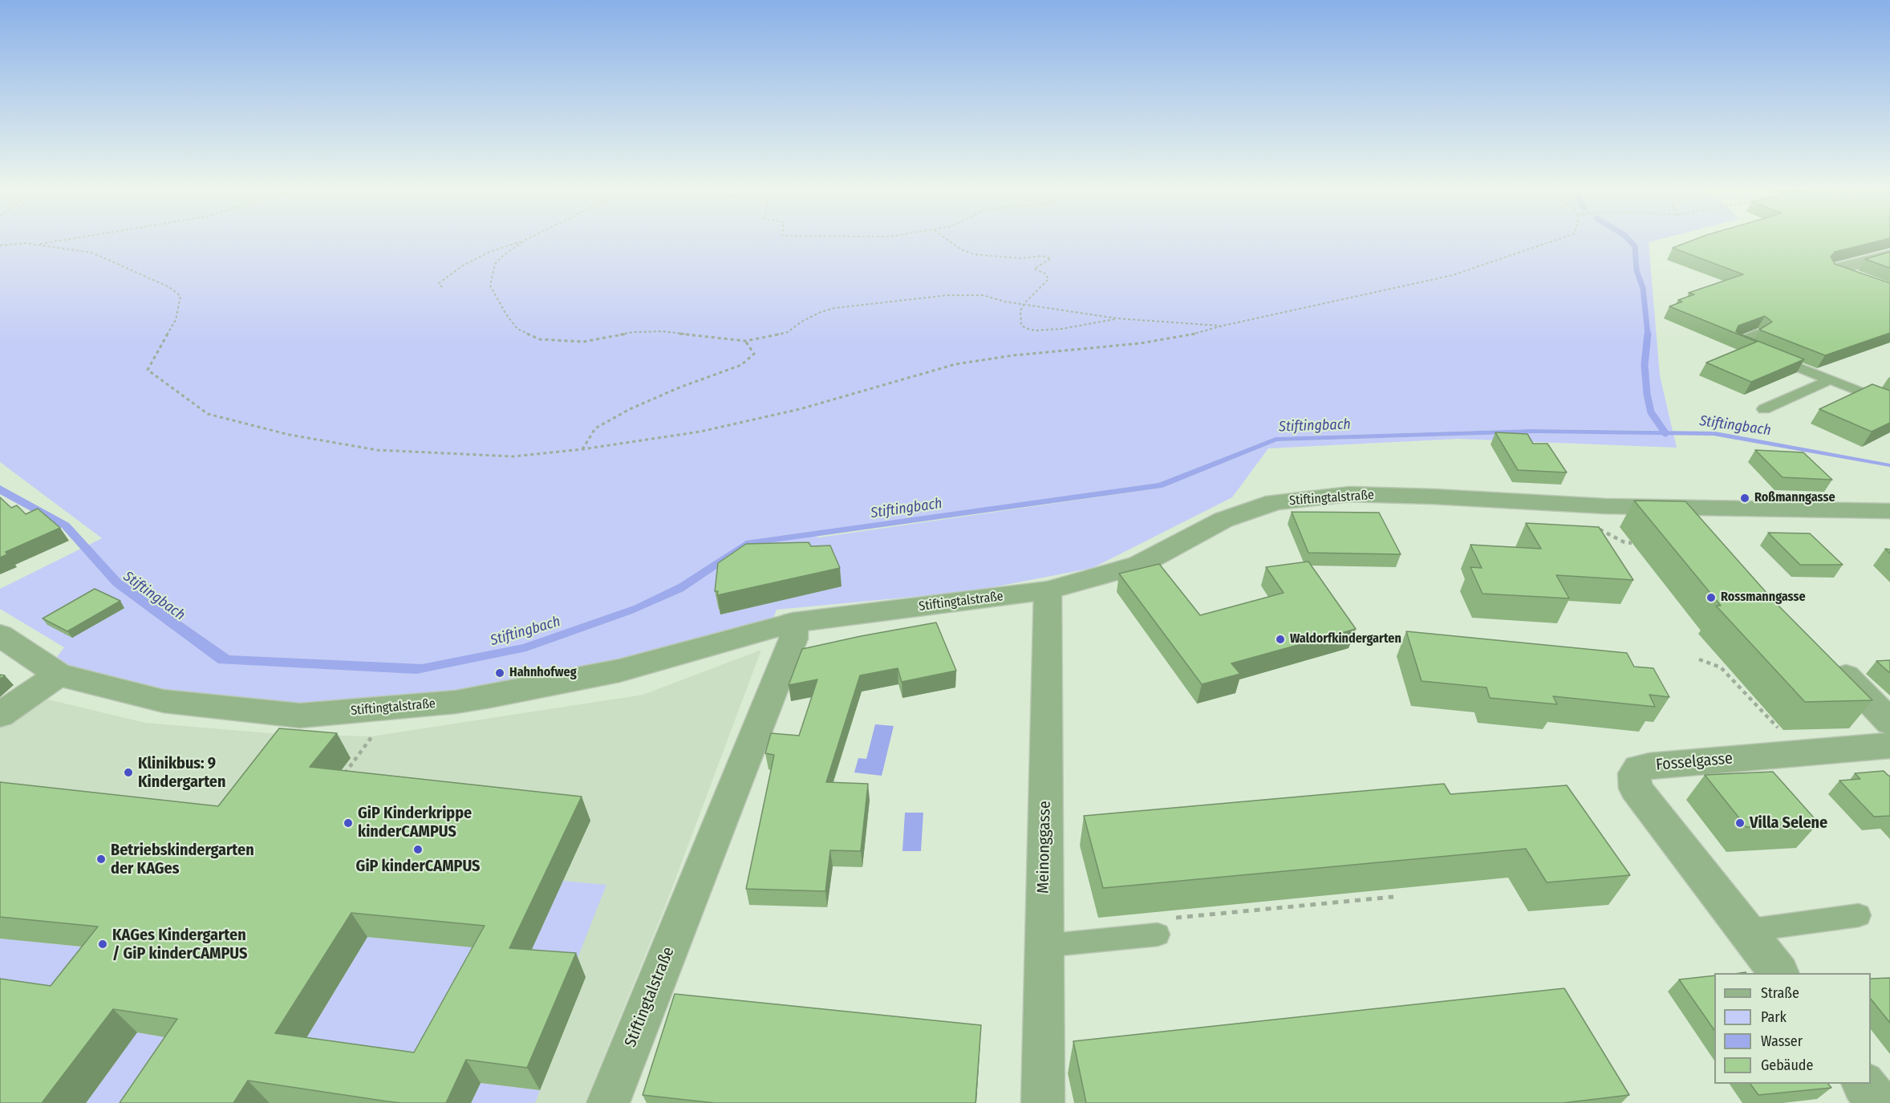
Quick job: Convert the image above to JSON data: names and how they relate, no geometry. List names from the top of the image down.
{
  "streets": {
    "street": ["Stiftingtalstraße", "Fosselgasse", "Meinonggasse"]
  },
  "crossings": [
    ["Stiftingtalstraße", "Meinonggasse"]
  ],
  "water": ["Stiftingbach"],
  "places": [
    "Roßmanngasse",
    "Rossmanngasse",
    "Waldorfkindergarten",
    "Hahnhofweg",
    "Klinikbus: 9 Kindergarten",
    "GiP Kinderkrippe kinderCAMPUS",
    "Villa Selene",
    "GiP kinderCAMPUS",
    "Betriebskindergarten der KAGes",
    "KAGes Kindergarten / GiP kinderCAMPUS"
  ],
  "legend": [
    "Straße",
    "Park",
    "Wasser",
    "Gebäude"
  ]
}
